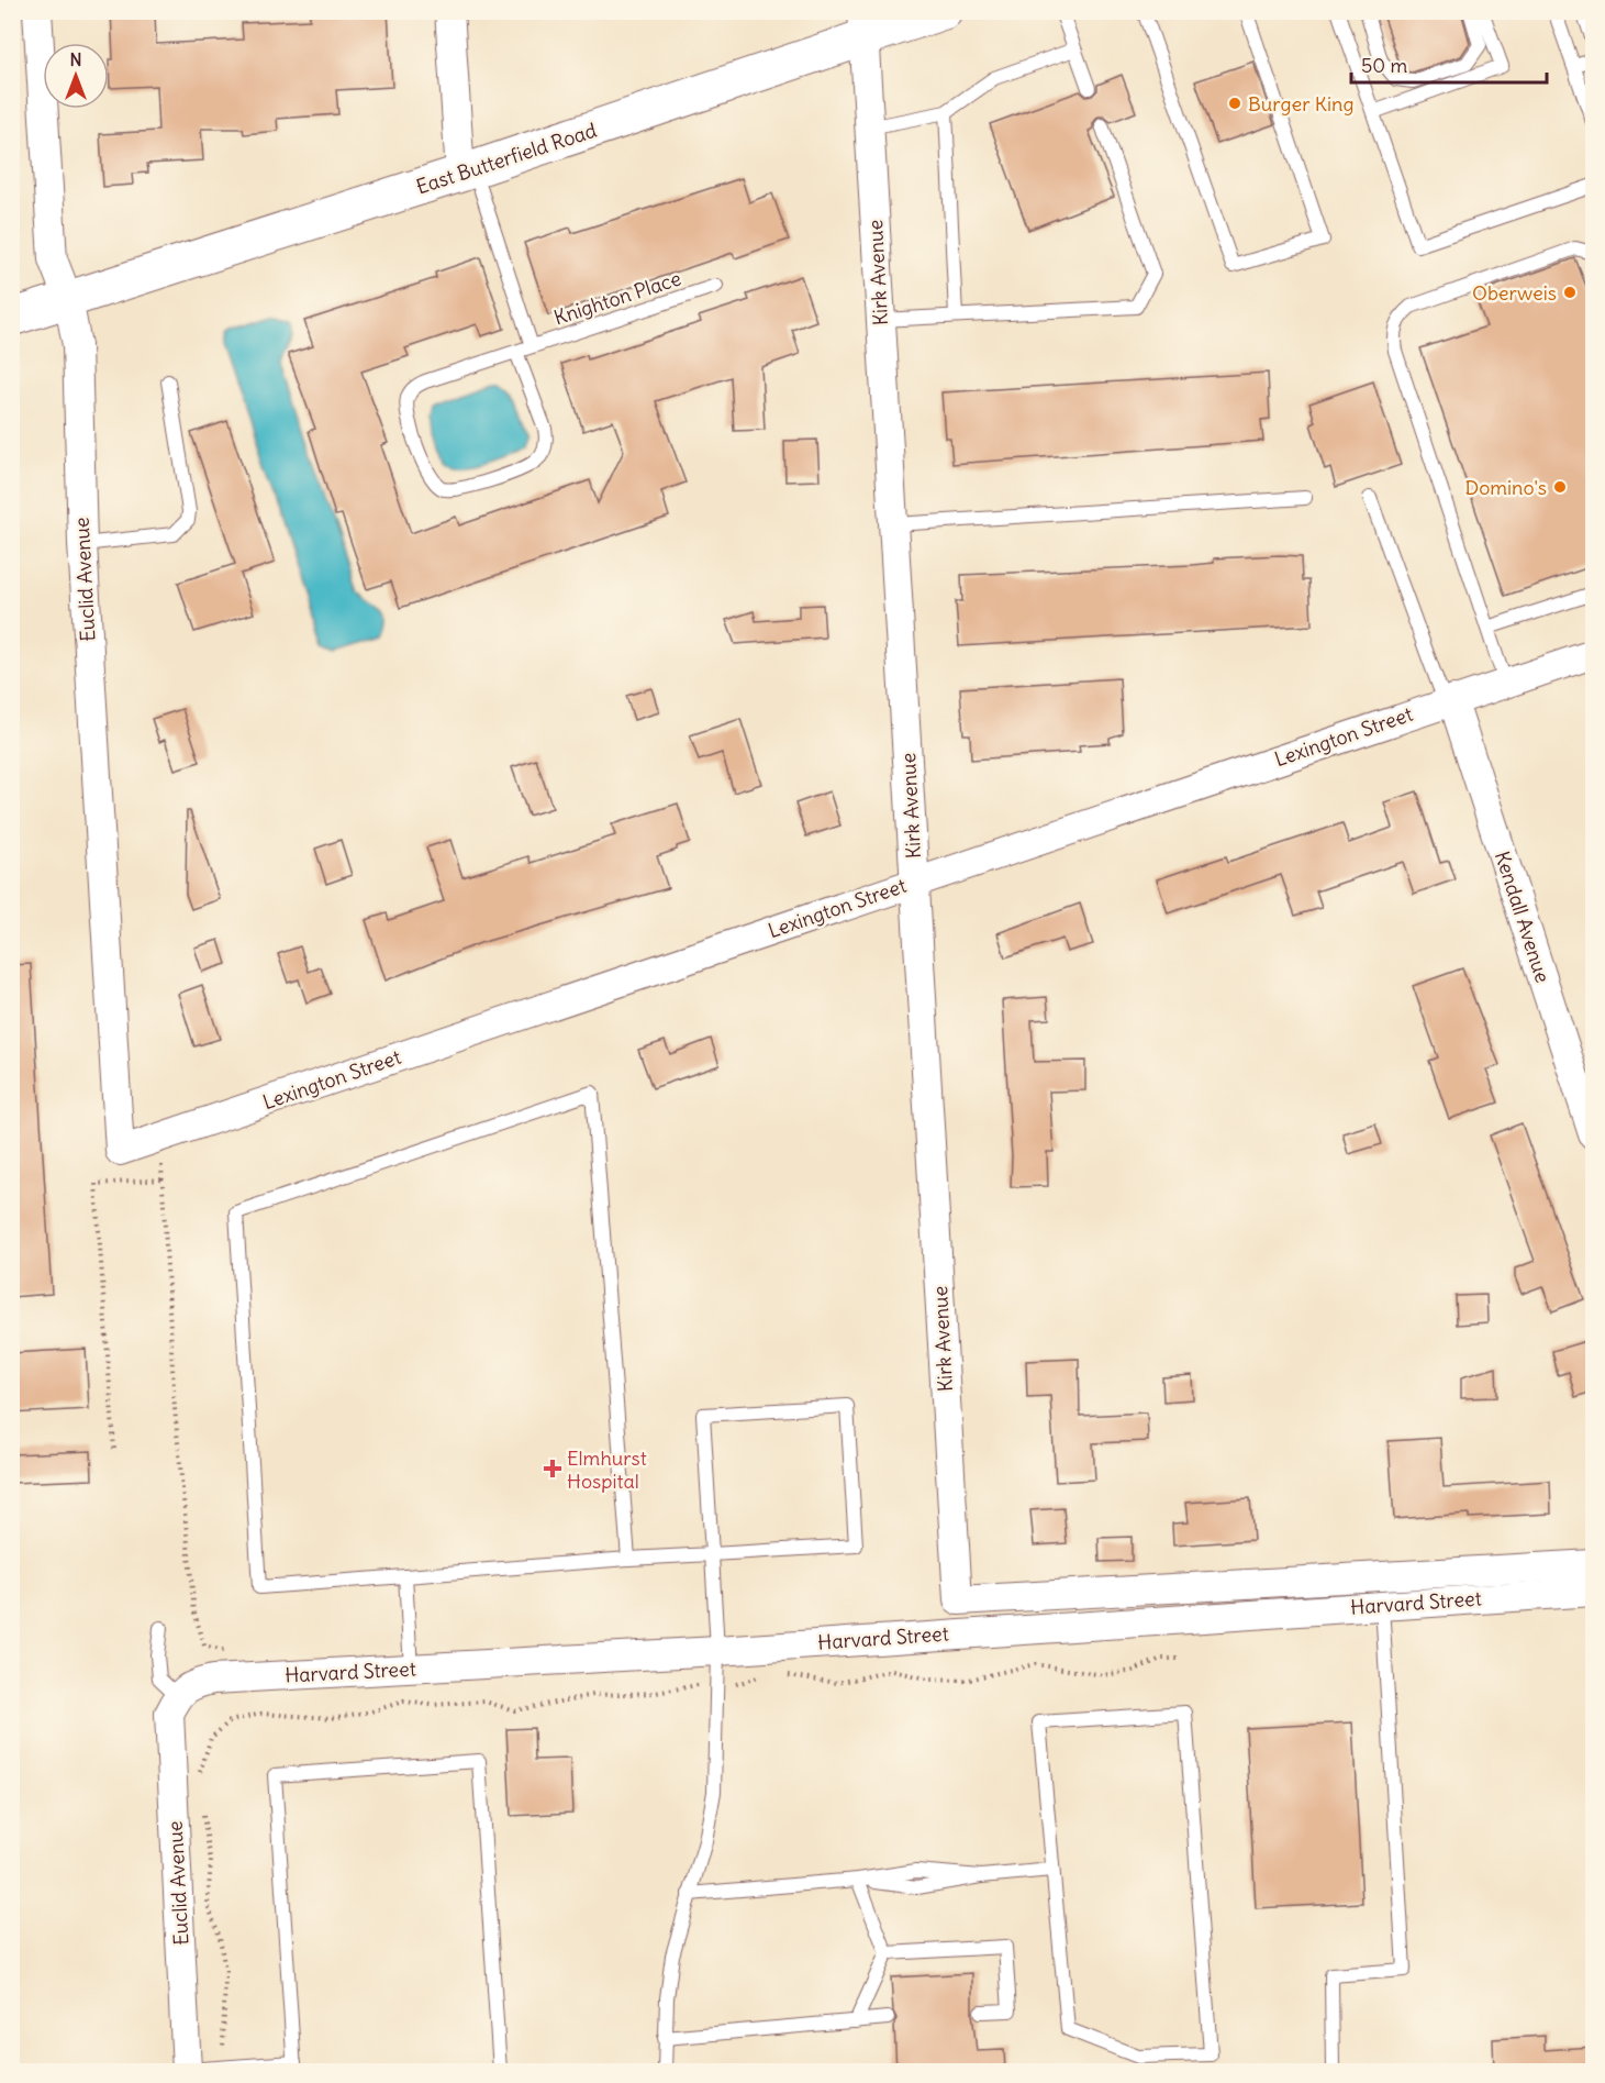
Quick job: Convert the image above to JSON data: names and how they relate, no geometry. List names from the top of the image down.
{
  "streets": {
    "main road": ["East Butterfield Road"],
    "street": [
      "Kirk Avenue",
      "Euclid Avenue",
      "Lexington Street",
      "Kendall Avenue",
      "Harvard Street"
    ],
    "lane": ["Knighton Place"]
  },
  "crossings": [
    ["East Butterfield Road", "Kirk Avenue"],
    ["East Butterfield Road", "Euclid Avenue"],
    ["Kirk Avenue", "Lexington Street"],
    ["Kirk Avenue", "Harvard Street"],
    ["Euclid Avenue", "Lexington Street"],
    ["Euclid Avenue", "Harvard Street"],
    ["Lexington Street", "Kendall Avenue"]
  ],
  "places": {
    "other": ["Burger King", "Oberweis", "Domino's"],
    "health": ["Elmhurst Hospital"]
  },
  "scale_bar": "50 m",
  "north": "top"
}
